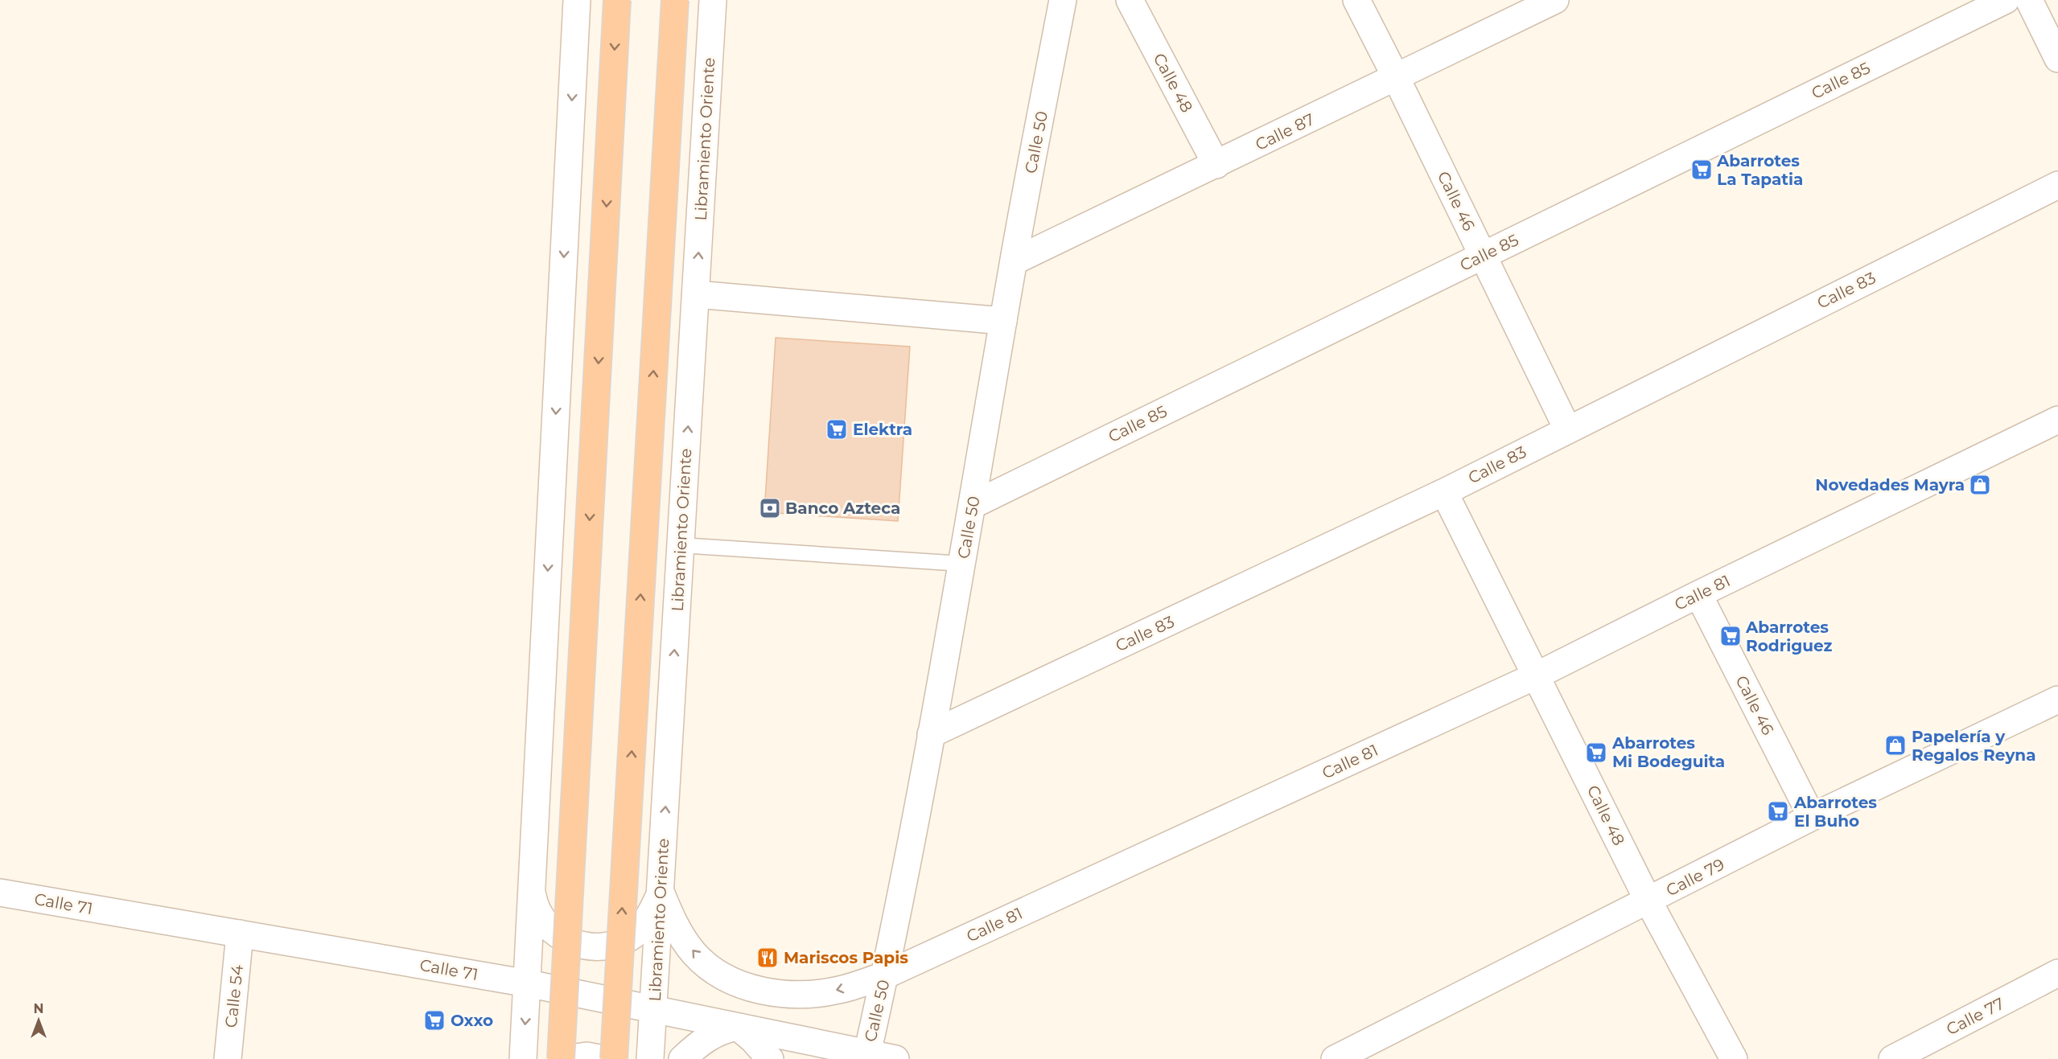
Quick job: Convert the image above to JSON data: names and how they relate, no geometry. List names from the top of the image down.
{
  "streets": {
    "street": [
      "Calle 85",
      "Calle 48",
      "Calle 87",
      "Libramiento Oriente",
      "Calle 50",
      "Calle 46",
      "Calle 83",
      "Calle 81",
      "Calle 79",
      "Calle 71",
      "Calle 54",
      "Calle 77"
    ]
  },
  "crossings": [
    ["Calle 85", "Calle 50"],
    ["Calle 85", "Calle 46"],
    ["Calle 48", "Calle 87"],
    ["Calle 48", "Calle 83"],
    ["Calle 48", "Calle 81"],
    ["Calle 48", "Calle 79"],
    ["Calle 87", "Calle 50"],
    ["Calle 87", "Calle 46"],
    ["Libramiento Oriente", "Calle 81"],
    ["Libramiento Oriente", "Calle 71"],
    ["Calle 50", "Calle 83"],
    ["Calle 50", "Calle 81"],
    ["Calle 50", "Calle 71"],
    ["Calle 46", "Calle 83"],
    ["Calle 46", "Calle 81"],
    ["Calle 46", "Calle 79"],
    ["Calle 71", "Calle 54"]
  ],
  "places": {
    "supermarket": [
      "Abarrotes La Tapatia",
      "Elektra",
      "Abarrotes Rodriguez",
      "Abarrotes Mi Bodeguita",
      "Abarrotes El Buho",
      "Oxxo"
    ],
    "shop": ["Novedades Mayra", "Papelería y Regalos Reyna"],
    "bank": ["Banco Azteca"],
    "restaurant": ["Mariscos Papis"]
  },
  "north": "top"
}
